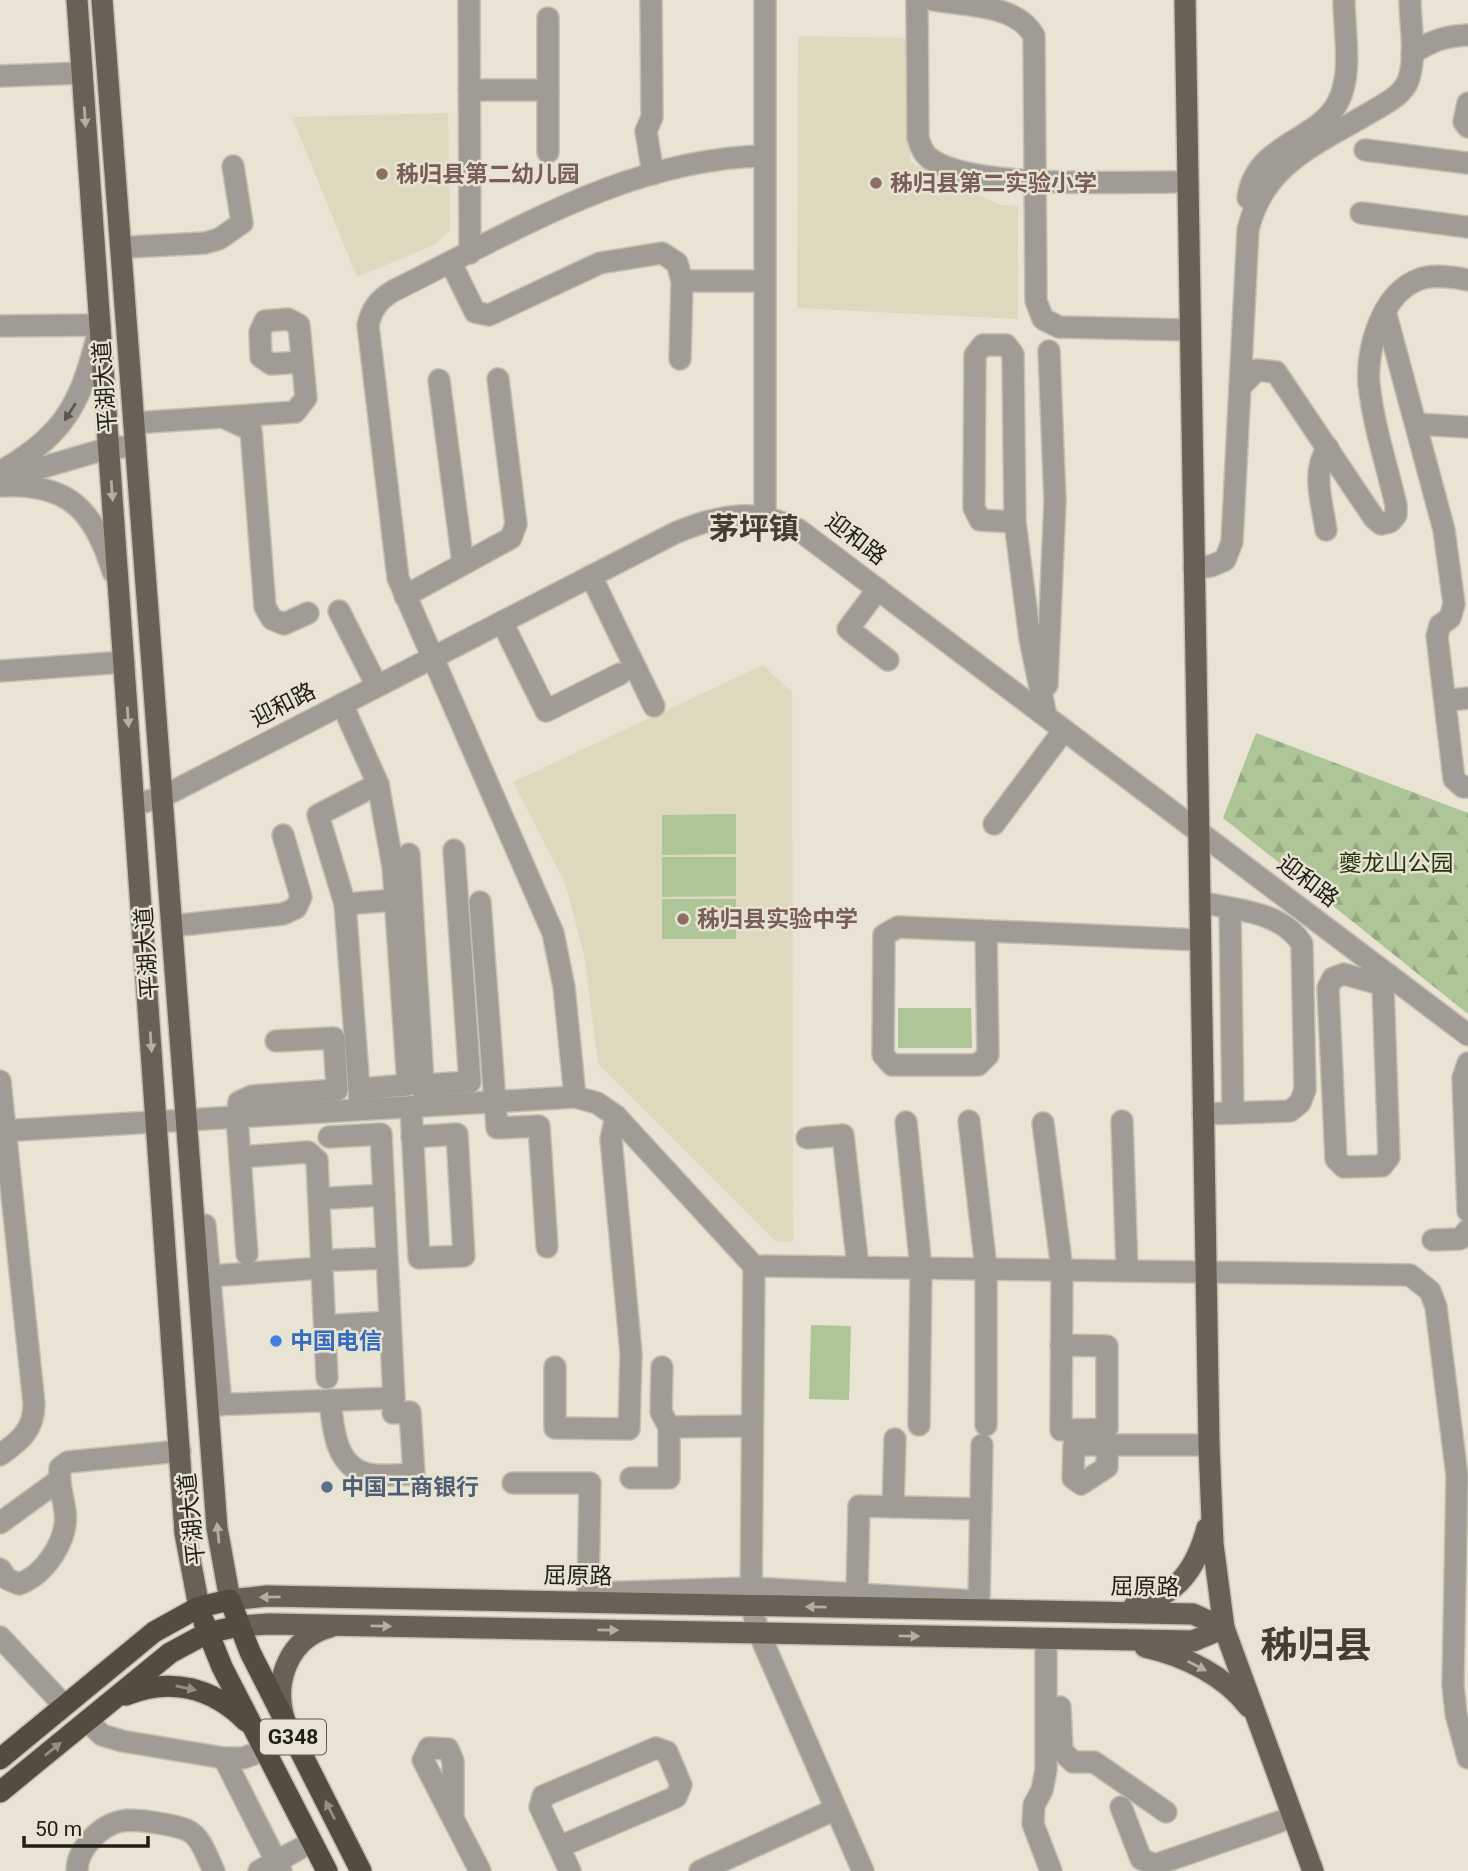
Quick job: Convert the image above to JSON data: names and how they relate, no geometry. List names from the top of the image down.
{
  "streets": {
    "highway": ["平湖大道", "屈原路", "G348"],
    "street": ["迎和路"]
  },
  "crossings": [
    ["平湖大道", "迎和路"],
    ["平湖大道", "屈原路"]
  ],
  "districts": ["茅坪镇", "秭归县"],
  "parks": ["夔龙山公园"],
  "places": [
    "秭归县第二幼儿园",
    "秭归县第二实验小学",
    "秭归县实验中学",
    "中国电信",
    "中国工商银行"
  ],
  "scale_bar": "50 m"
}
